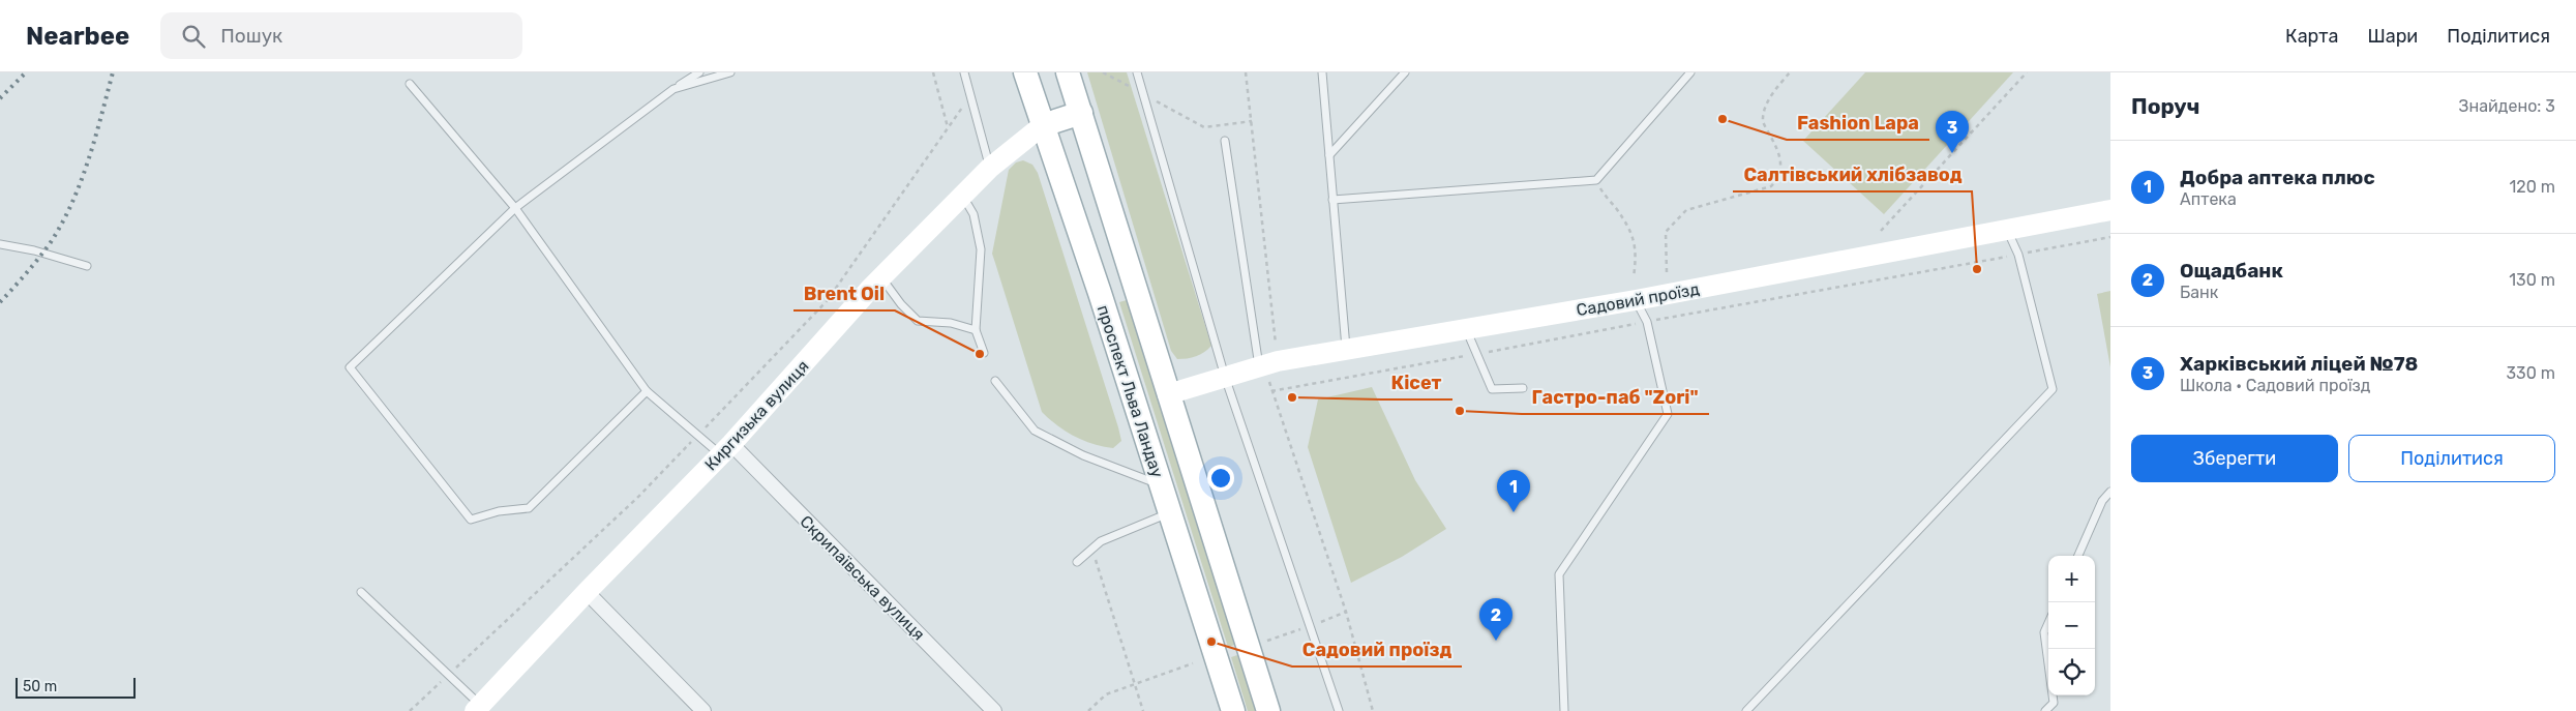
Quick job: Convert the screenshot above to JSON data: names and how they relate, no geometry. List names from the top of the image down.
{
  "streets": {
    "main road": ["проспект Льва Ландау"],
    "street": ["Садовий проїзд", "Киргизька вулиця", "Скрипаївська вулиця"]
  },
  "crossings": [
    ["Садовий проїзд", "проспект Льва Ландау"],
    ["проспект Льва Ландау", "Киргизька вулиця"],
    ["Киргизька вулиця", "Скрипаївська вулиця"]
  ],
  "places": [
    "Fashion Lapa",
    "Салтівський хлібзавод",
    "Brent Oil",
    "Кісет",
    "Гастро-паб \"Zori\"",
    "Садовий проїзд"
  ],
  "scale_bar": "50 m",
  "page": {
    "header": "Nearbee",
    "search": "Пошук",
    "nav": ["Карта", "Шари", "Поділитися"],
    "heading": ["Поруч", "Знайдено: 3"],
    "pins": ["3", "1", "2"],
    "list": [
      {
        "mark": "1",
        "name": "Добра аптека плюс",
        "note": "Аптека",
        "value": "120 m"
      },
      {
        "mark": "2",
        "name": "Ощадбанк",
        "note": "Банк",
        "value": "130 m"
      },
      {
        "mark": "3",
        "name": "Харківський ліцей №78",
        "note": "Школа · Садовий проїзд",
        "value": "330 m"
      }
    ],
    "buttons": ["Зберегти", "Поділитися"],
    "map_buttons": ["+", "−"],
    "scale": "50 m"
  }
}
